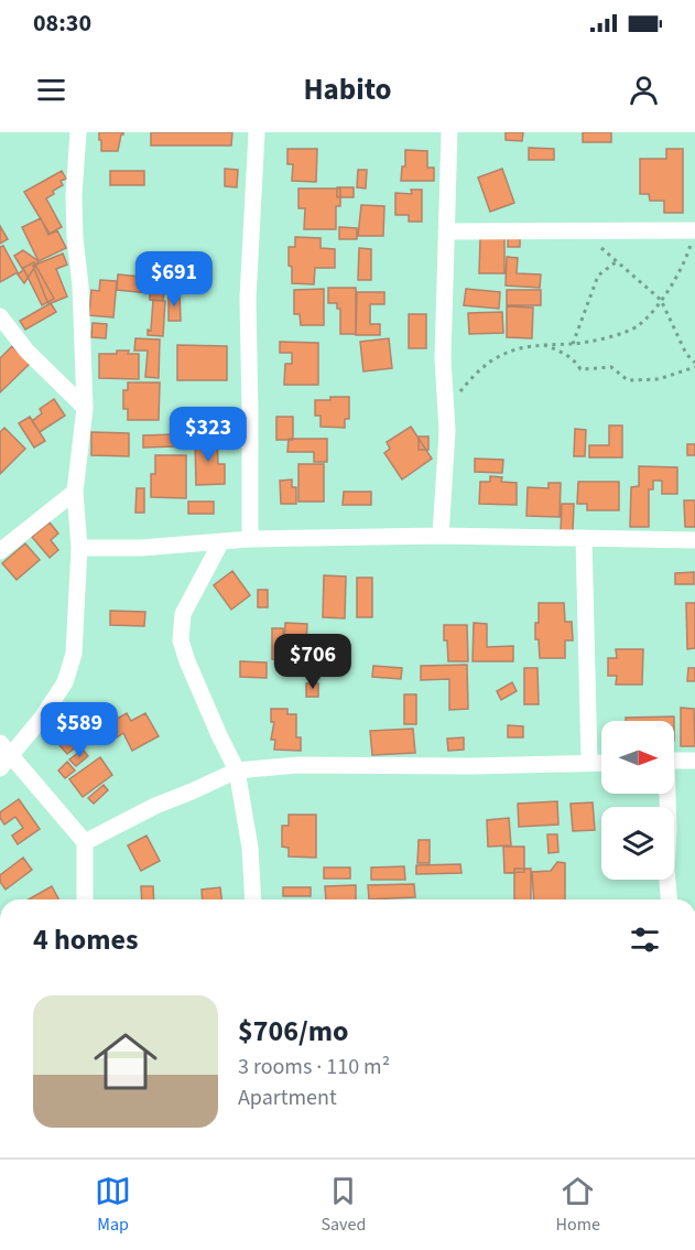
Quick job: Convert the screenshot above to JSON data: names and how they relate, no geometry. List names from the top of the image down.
{
  "north": "right",
  "page": {
    "status": "08:30",
    "header": "Habito",
    "price": [
      "$691",
      "$323",
      "$706",
      "$589"
    ],
    "heading": "4 homes",
    "list": [
      {
        "name": "$706/mo",
        "note": "3 rooms · 110 m² · Apartment"
      }
    ],
    "tabs": ["Map", "Saved", "Home"]
  }
}
